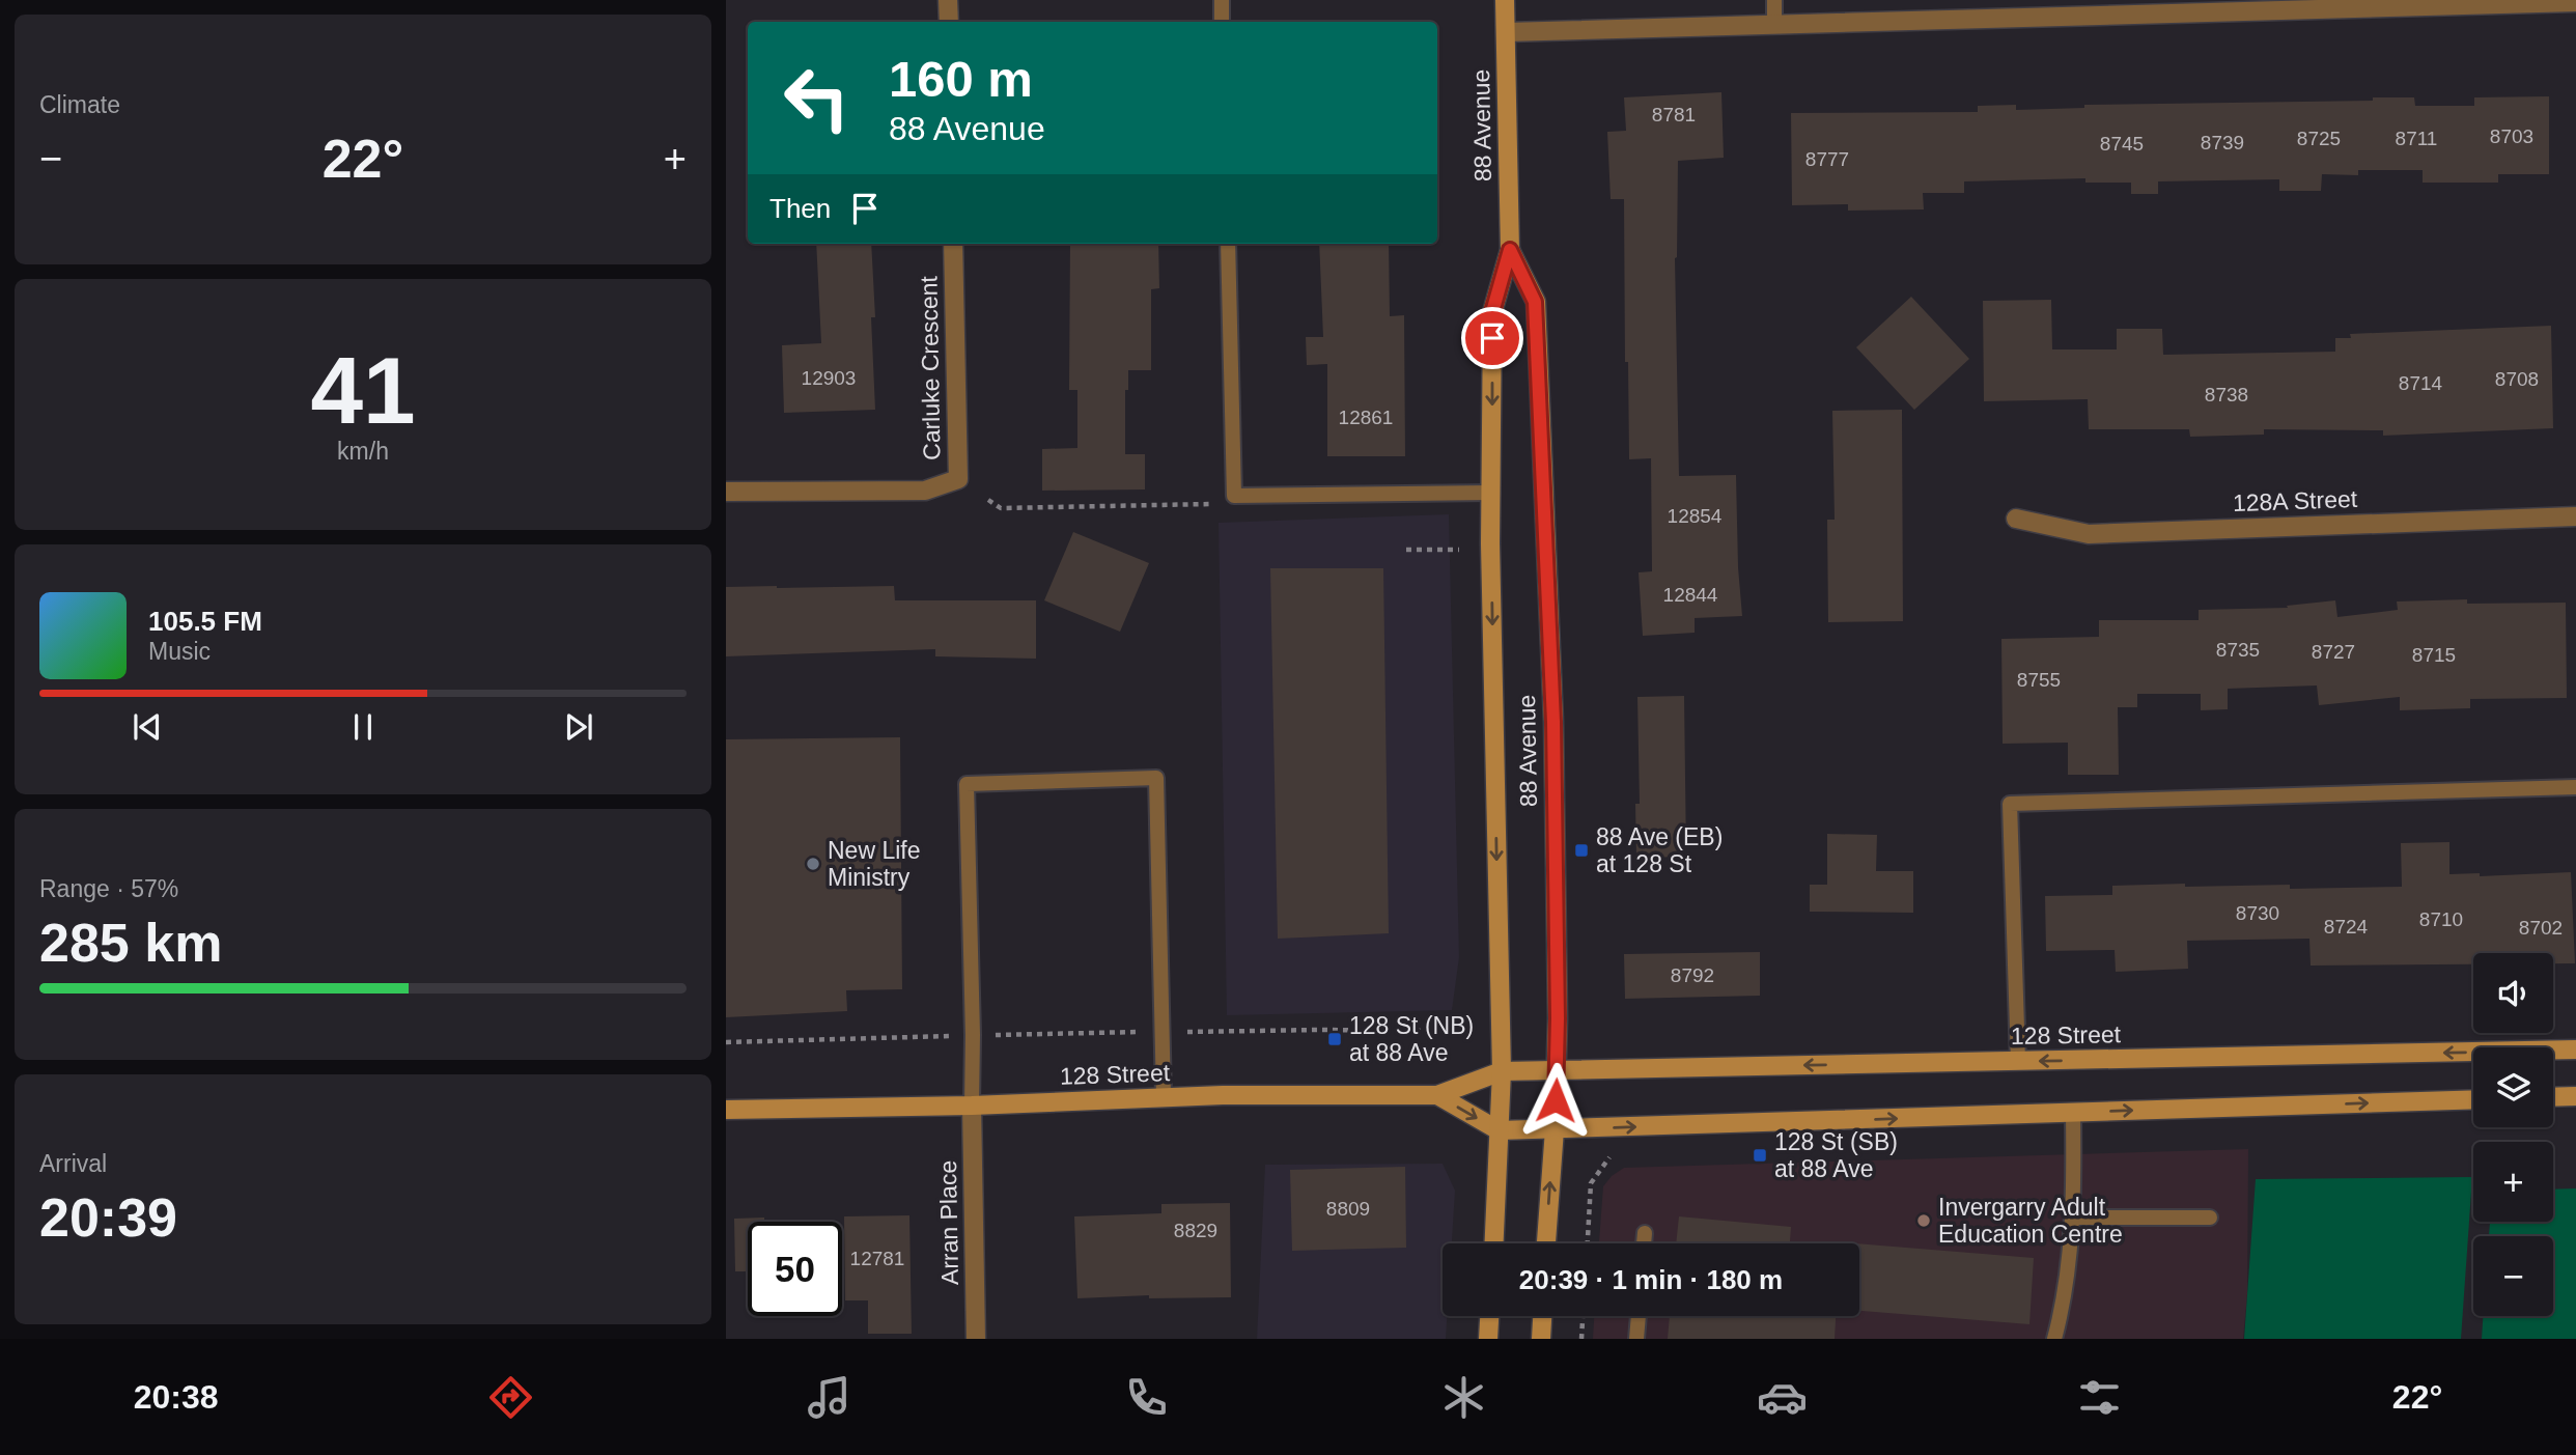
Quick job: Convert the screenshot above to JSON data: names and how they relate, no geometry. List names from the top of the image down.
{
  "streets": {
    "main road": ["88 Avenue", "128 Street"],
    "street": ["Carluke Crescent", "128A Street", "Arran Place"]
  },
  "crossings": [
    ["88 Avenue", "128 Street"],
    ["128 Street", "Arran Place"]
  ],
  "places": {
    "transit": ["88 Ave (EB) at 128 St", "128 St (NB) at 88 Ave", "128 St (SB) at 88 Ave"],
    "other": ["New Life Ministry", "Invergarry Adult Education Centre"]
  },
  "house_numbers": [
    "8781",
    "8703",
    "8725",
    "8711",
    "8739",
    "8745",
    "8777",
    "12903",
    "8708",
    "8714",
    "8738",
    "12861",
    "12854",
    "12844",
    "8735",
    "8727",
    "8715",
    "8755",
    "8730",
    "8710",
    "8724",
    "8702",
    "8792",
    "8809",
    "8829",
    "12781"
  ],
  "page": {
    "tile": [
      "Climate",
      ["41", "km/h"],
      ["Range · 57%", "285 km"],
      ["Arrival", "20:39"]
    ],
    "turn": ["160 m", "88 Avenue"],
    "heat": ["−", "22°", "+"],
    "then": "Then",
    "song": ["105.5 FM", "Music"],
    "map_buttons": ["+", "−"],
    "limit": "50",
    "trip": "20:39 · 1 min · 180 m",
    "tabs": ["20:38", "22°"]
  }
}
